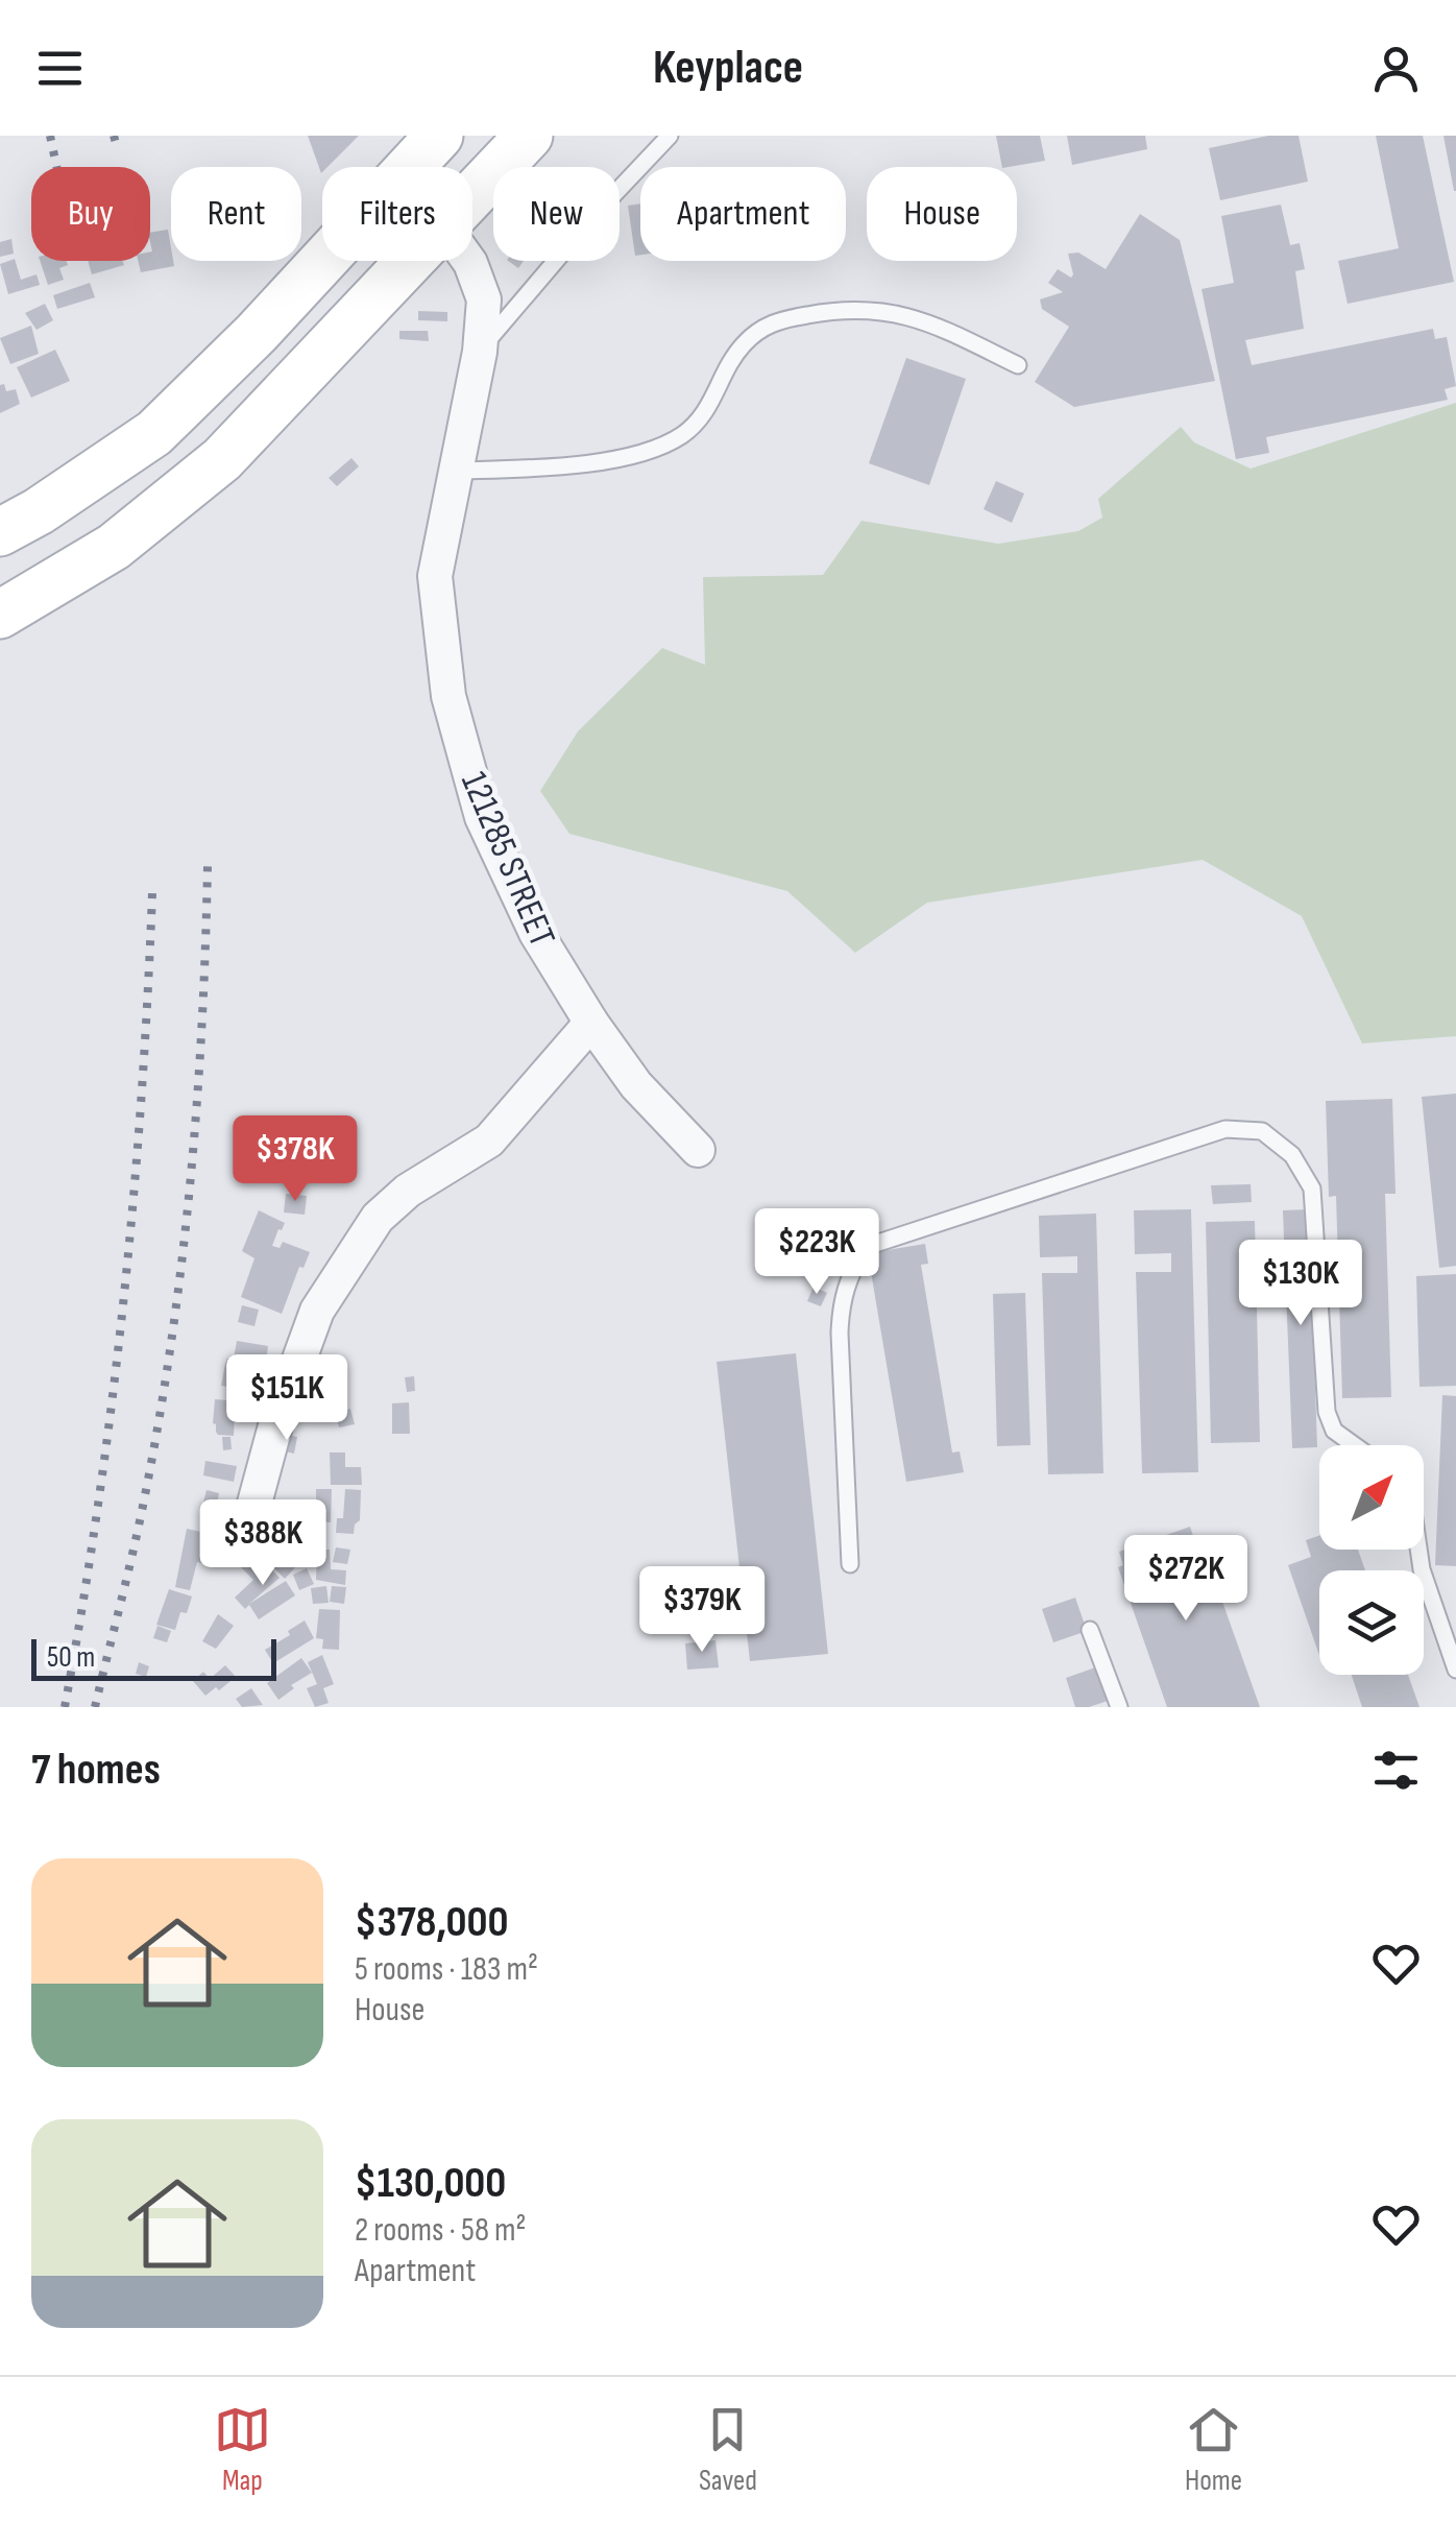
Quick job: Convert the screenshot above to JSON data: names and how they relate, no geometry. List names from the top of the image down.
{
  "streets": {
    "street": ["121285 STREET"]
  },
  "scale_bar": "50 m",
  "north": "top right",
  "page": {
    "header": "Keyplace",
    "chip": [
      "Buy",
      "Rent",
      "Filters",
      "New",
      "Apartment",
      "House"
    ],
    "price": [
      "$378K",
      "$223K",
      "$130K",
      "$151K",
      "$388K",
      "$272K",
      "$379K"
    ],
    "scale": "50 m",
    "heading": "7 homes",
    "list": [
      {
        "name": "$378,000",
        "note": "5 rooms · 183 m² · House"
      },
      {
        "name": "$130,000",
        "note": "2 rooms · 58 m² · Apartment"
      }
    ],
    "tabs": ["Map", "Saved", "Home"]
  }
}
